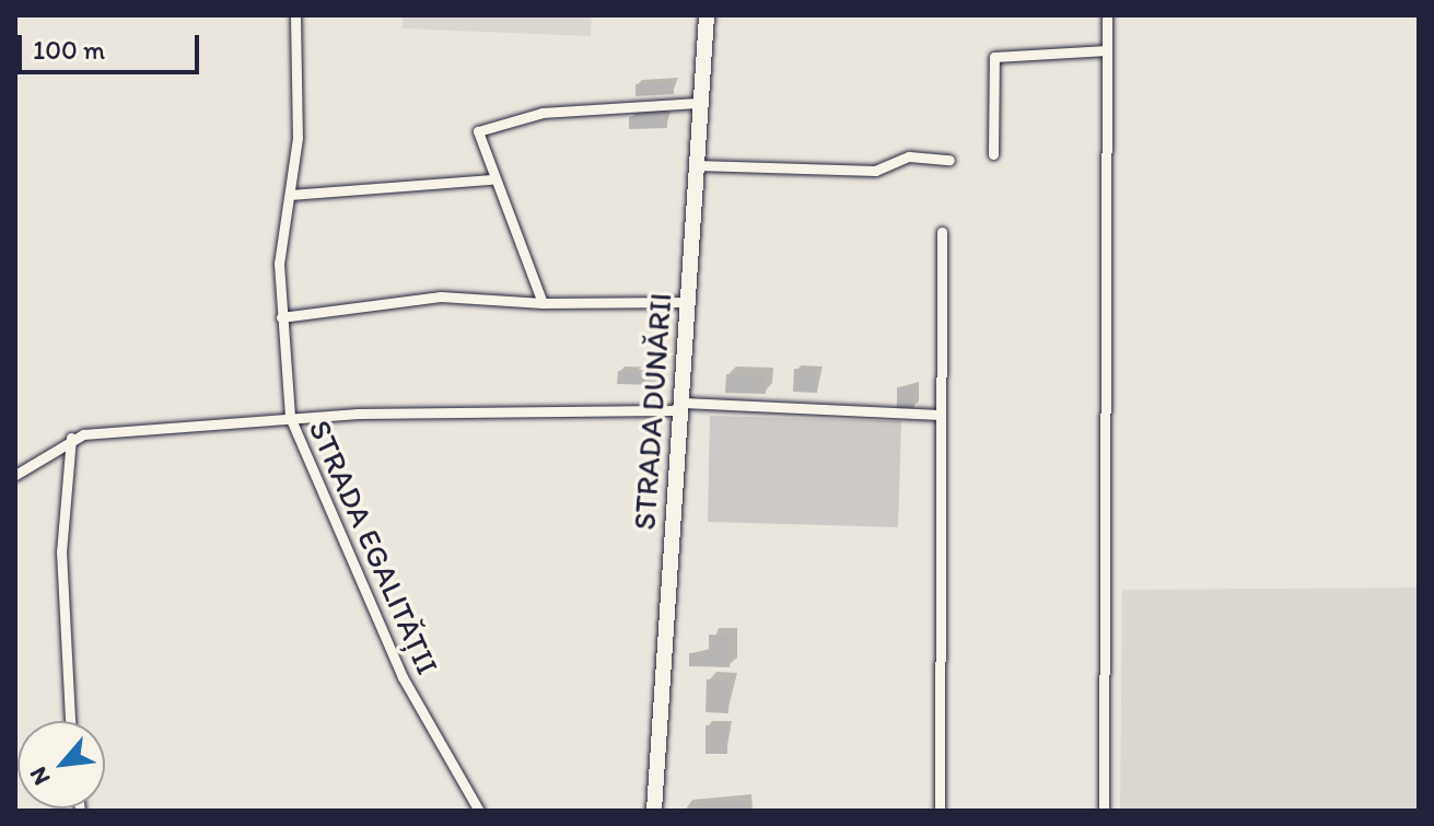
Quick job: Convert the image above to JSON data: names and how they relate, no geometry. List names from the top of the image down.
{
  "streets": {
    "main road": ["STRADA DUNĂRII"],
    "street": ["STRADA EGALITĂȚII"]
  },
  "crossings": [
    ["STRADA DUNĂRII", "STRADA EGALITĂȚII"]
  ],
  "scale_bar": "100 m",
  "north": "bottom left"
}
